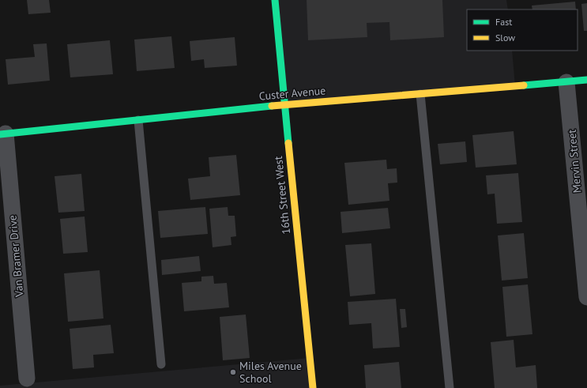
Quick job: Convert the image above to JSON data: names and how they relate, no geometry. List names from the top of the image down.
{
  "streets": {
    "street": [
      "Custer Avenue",
      "Mervin Street",
      "16th Street West",
      "Van Bramer Drive"
    ]
  },
  "crossings": [
    ["Custer Avenue", "Mervin Street"],
    ["Custer Avenue", "16th Street West"],
    ["Custer Avenue", "Van Bramer Drive"]
  ],
  "places": ["Miles Avenue School"],
  "legend": ["Fast", "Slow"]
}
